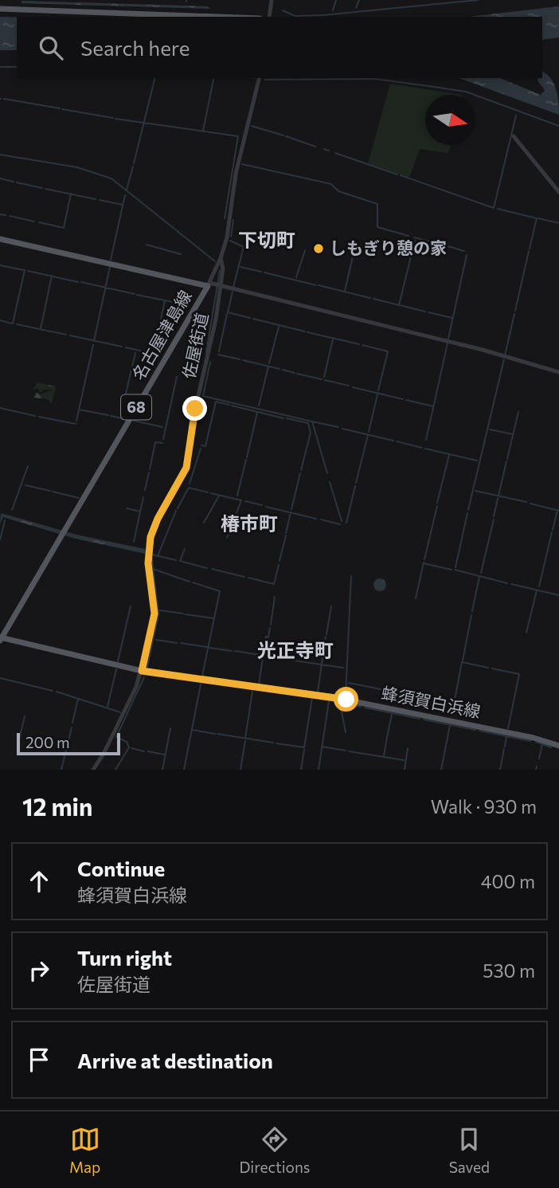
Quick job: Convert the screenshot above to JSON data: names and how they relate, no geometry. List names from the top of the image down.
{
  "streets": {
    "main road": ["名古屋津島線", "68", "蜂須賀白浜線"],
    "street": ["佐屋街道"]
  },
  "crossings": [
    ["名古屋津島線", "蜂須賀白浜線"],
    ["佐屋街道", "蜂須賀白浜線"]
  ],
  "districts": ["下切町", "椿市町", "光正寺町"],
  "places": ["しもぎり憩の家"],
  "scale_bar": "200 m",
  "north": "right",
  "page": {
    "search": "Search here",
    "scale": "200 m",
    "heading": ["12 min", "Walk · 930 m"],
    "list": [
      ["Continue", "蜂須賀白浜線", "400 m"],
      ["Turn right", "佐屋街道", "530 m"],
      "Arrive at destination"
    ],
    "nav": ["Map", "Directions", "Saved"]
  }
}
